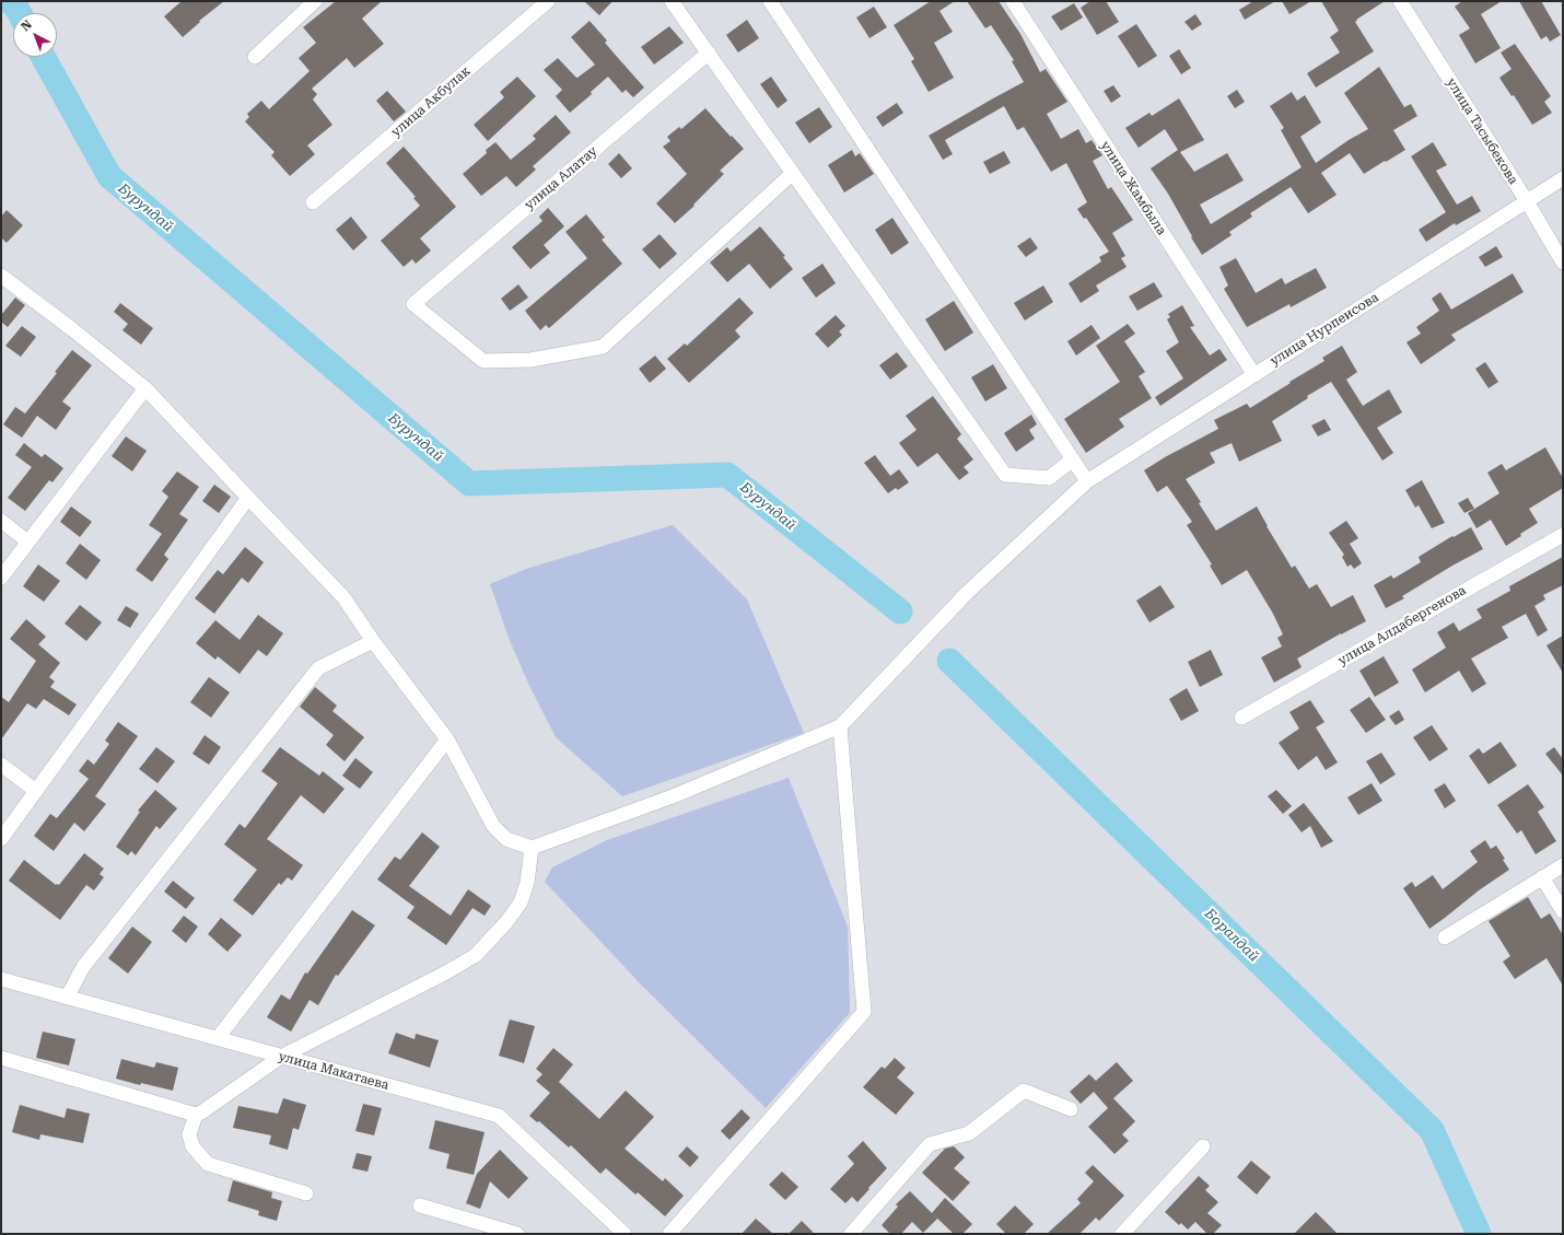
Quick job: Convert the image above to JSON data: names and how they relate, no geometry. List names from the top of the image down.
{
  "streets": {
    "street": [
      "улица Акбулак",
      "улица Тасыбекова",
      "улица Алатау",
      "улица Жамбыла",
      "улица Нурпеисова",
      "улица Алдабергенова",
      "улица Макатаева"
    ]
  },
  "crossings": [
    ["улица Тасыбекова", "улица Нурпеисова"],
    ["улица Жамбыла", "улица Нурпеисова"]
  ],
  "water": ["Бурундай", "Боралдай"],
  "north": "top left"
}
